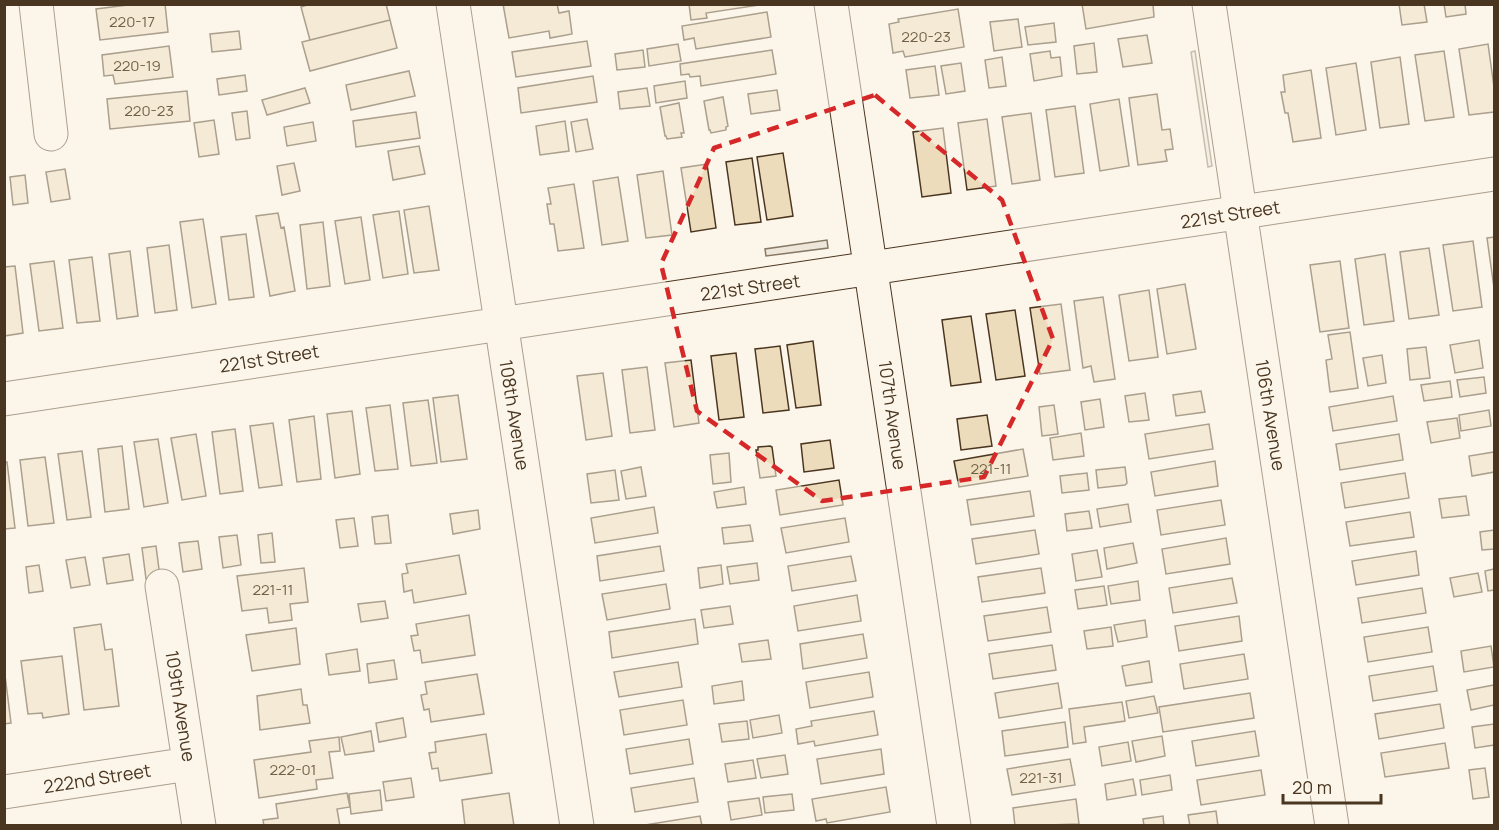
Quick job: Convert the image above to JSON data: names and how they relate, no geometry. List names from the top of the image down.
{
  "streets": {
    "street": [
      "221st Street",
      "108th Avenue",
      "107th Avenue",
      "106th Avenue",
      "109th Avenue",
      "222nd Street"
    ]
  },
  "crossings": [
    ["221st Street", "108th Avenue"],
    ["221st Street", "107th Avenue"],
    ["221st Street", "106th Avenue"],
    ["109th Avenue", "222nd Street"]
  ],
  "house_numbers": [
    "220-17",
    "220-23",
    "220-19",
    "220-23",
    "221-11",
    "221-11",
    "222-01",
    "221-31"
  ],
  "scale_bar": "20 m"
}
